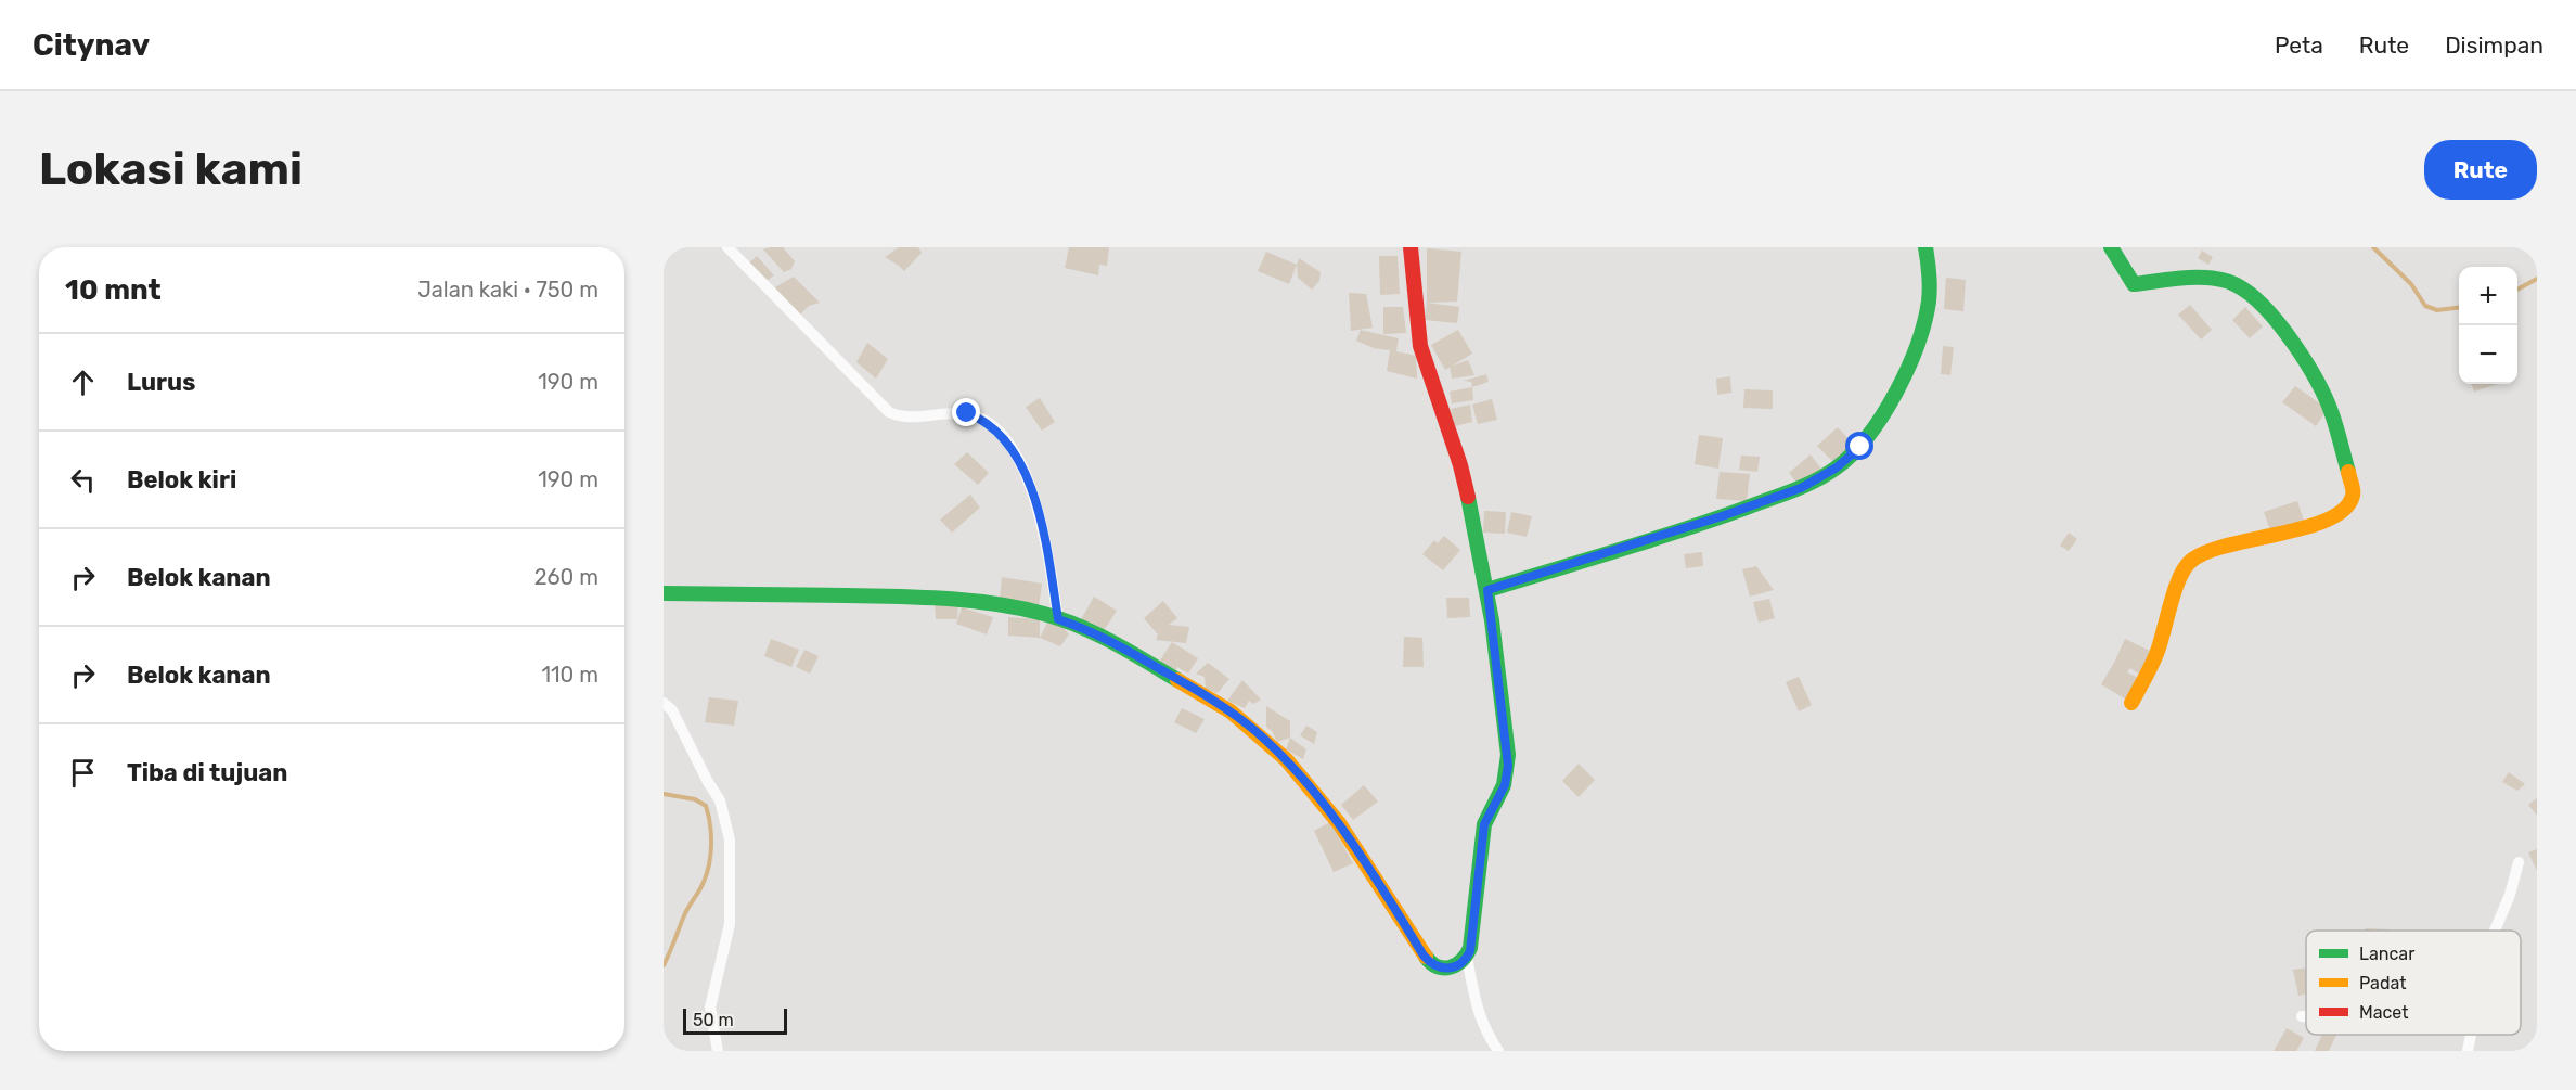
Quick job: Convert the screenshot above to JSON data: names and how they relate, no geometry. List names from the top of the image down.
{
  "legend": ["Lancar", "Padat", "Macet"],
  "scale_bar": "50 m",
  "page": {
    "header": "Citynav",
    "nav": ["Peta", "Rute", "Disimpan"],
    "buttons": "Rute",
    "title": "Lokasi kami",
    "heading": ["10 mnt", "Jalan kaki · 750 m"],
    "map_buttons": ["+", "−"],
    "list": [
      ["Lurus", "190 m"],
      ["Belok kiri", "190 m"],
      ["Belok kanan", "260 m"],
      ["Belok kanan", "110 m"],
      "Tiba di tujuan"
    ],
    "scale": "50 m"
  }
}
